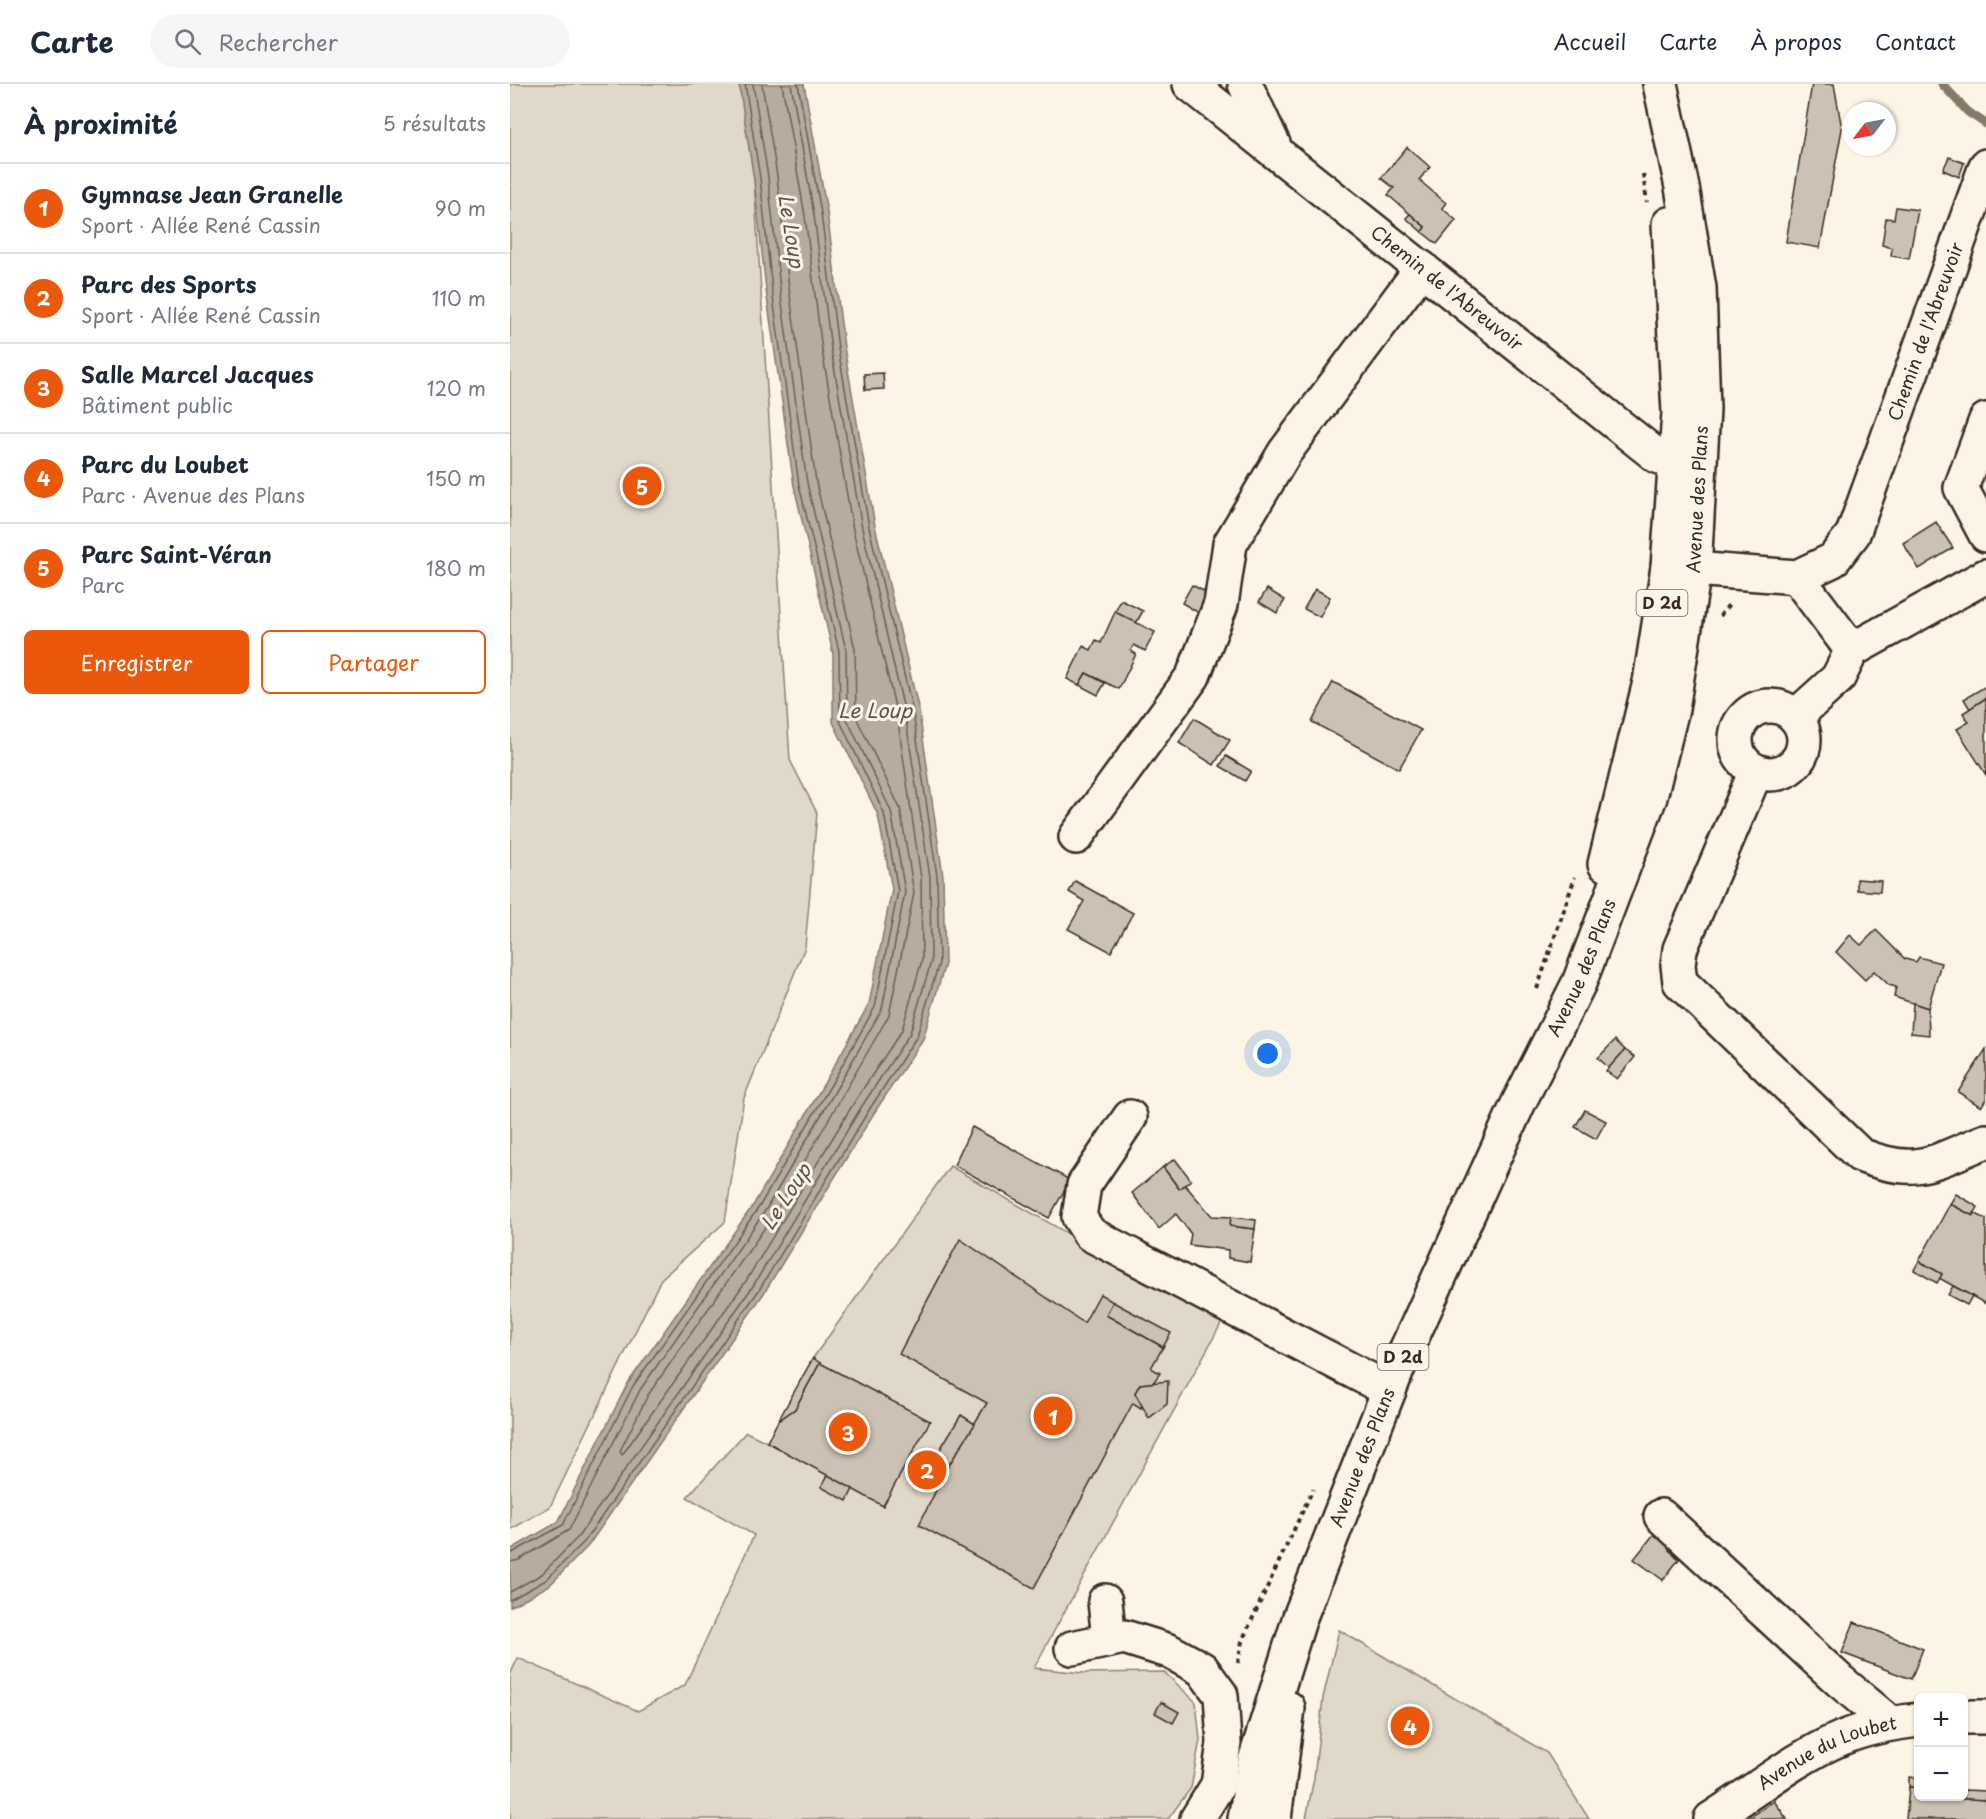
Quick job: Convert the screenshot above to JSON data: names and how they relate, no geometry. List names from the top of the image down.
{
  "streets": {
    "street": [
      "Chemin de l'Abreuvoir",
      "Avenue des Plans",
      "D 2d",
      "Avenue du Loubet"
    ]
  },
  "crossings": [
    ["Chemin de l'Abreuvoir", "Avenue des Plans"]
  ],
  "water": ["Le Loup"],
  "north": "bottom left",
  "page": {
    "header": "Carte",
    "search": "Rechercher",
    "nav": [
      "Accueil",
      "Carte",
      "À propos",
      "Contact"
    ],
    "heading": ["À proximité", "5 résultats"],
    "list": [
      {
        "mark": "1",
        "name": "Gymnase Jean Granelle",
        "note": "Sport · Allée René Cassin",
        "value": "90 m"
      },
      {
        "mark": "2",
        "name": "Parc des Sports",
        "note": "Sport · Allée René Cassin",
        "value": "110 m"
      },
      {
        "mark": "3",
        "name": "Salle Marcel Jacques",
        "note": "Bâtiment public",
        "value": "120 m"
      },
      {
        "mark": "4",
        "name": "Parc du Loubet",
        "note": "Parc · Avenue des Plans",
        "value": "150 m"
      },
      {
        "mark": "5",
        "name": "Parc Saint-Véran",
        "note": "Parc",
        "value": "180 m"
      }
    ],
    "pins": [
      "5",
      "1",
      "3",
      "2",
      "4"
    ],
    "buttons": ["Enregistrer", "Partager"],
    "map_buttons": ["+", "−"]
  }
}
